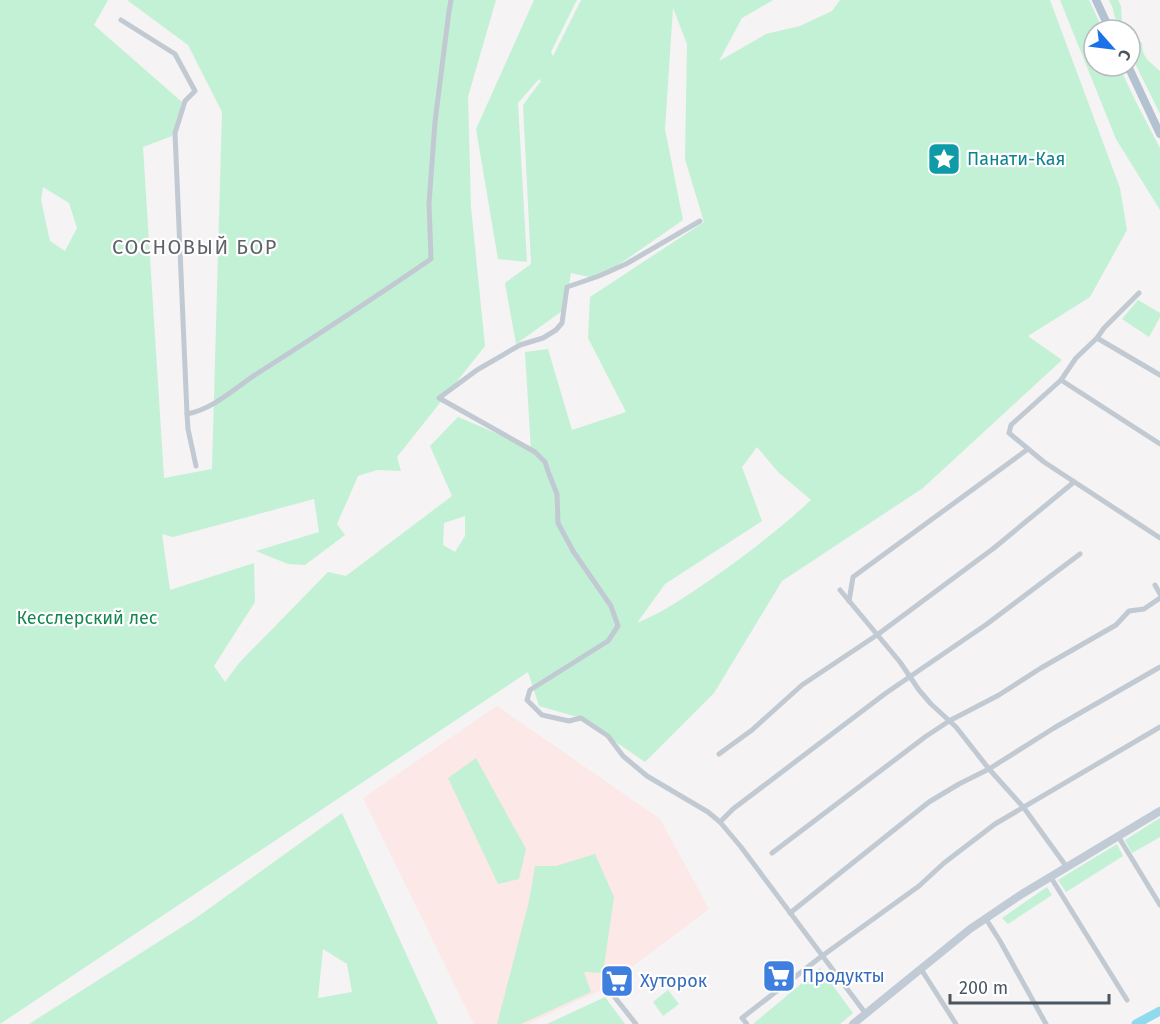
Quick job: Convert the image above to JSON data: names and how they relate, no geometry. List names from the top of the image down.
{
  "districts": ["СОСНОВЫЙ БОР"],
  "parks": ["Кесслерский лес"],
  "places": {
    "place": ["Панати-Кая"],
    "supermarket": ["Продукты", "Хуторок"]
  },
  "scale_bar": "200 m",
  "north": "bottom right"
}
